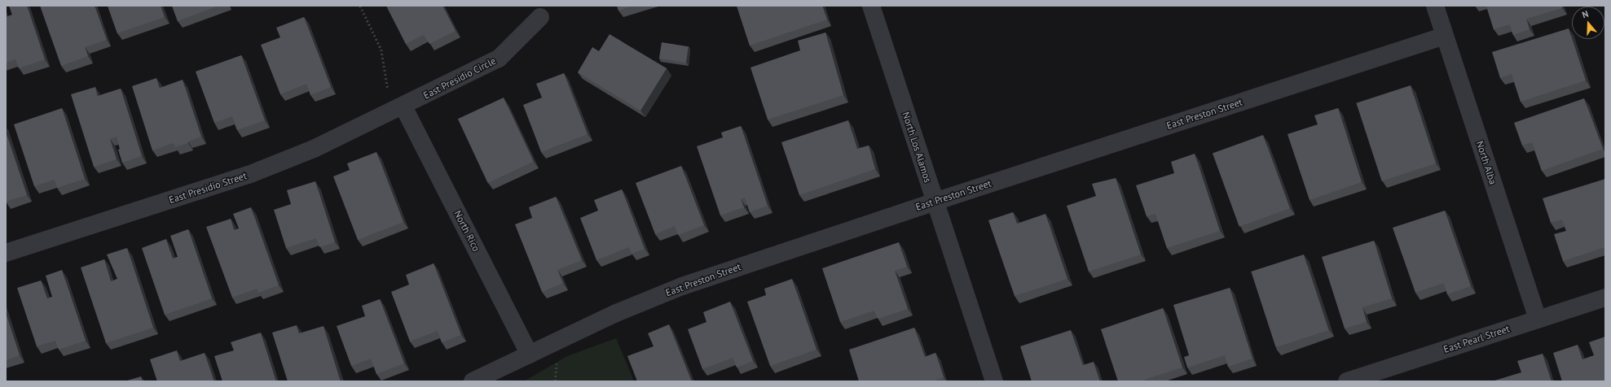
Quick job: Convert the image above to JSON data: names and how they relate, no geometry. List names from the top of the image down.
{
  "streets": {
    "street": [
      "East Presidio Circle",
      "East Preston Street",
      "North Los Alamos",
      "North Alba",
      "East Presidio Street",
      "North Rico",
      "East Pearl Street"
    ]
  },
  "crossings": [
    ["East Presidio Circle", "East Presidio Street"],
    ["East Presidio Circle", "North Rico"],
    ["East Preston Street", "North Los Alamos"],
    ["East Preston Street", "North Alba"],
    ["East Preston Street", "North Rico"],
    ["North Alba", "East Pearl Street"],
    ["East Presidio Street", "North Rico"]
  ],
  "north": "top"
}
